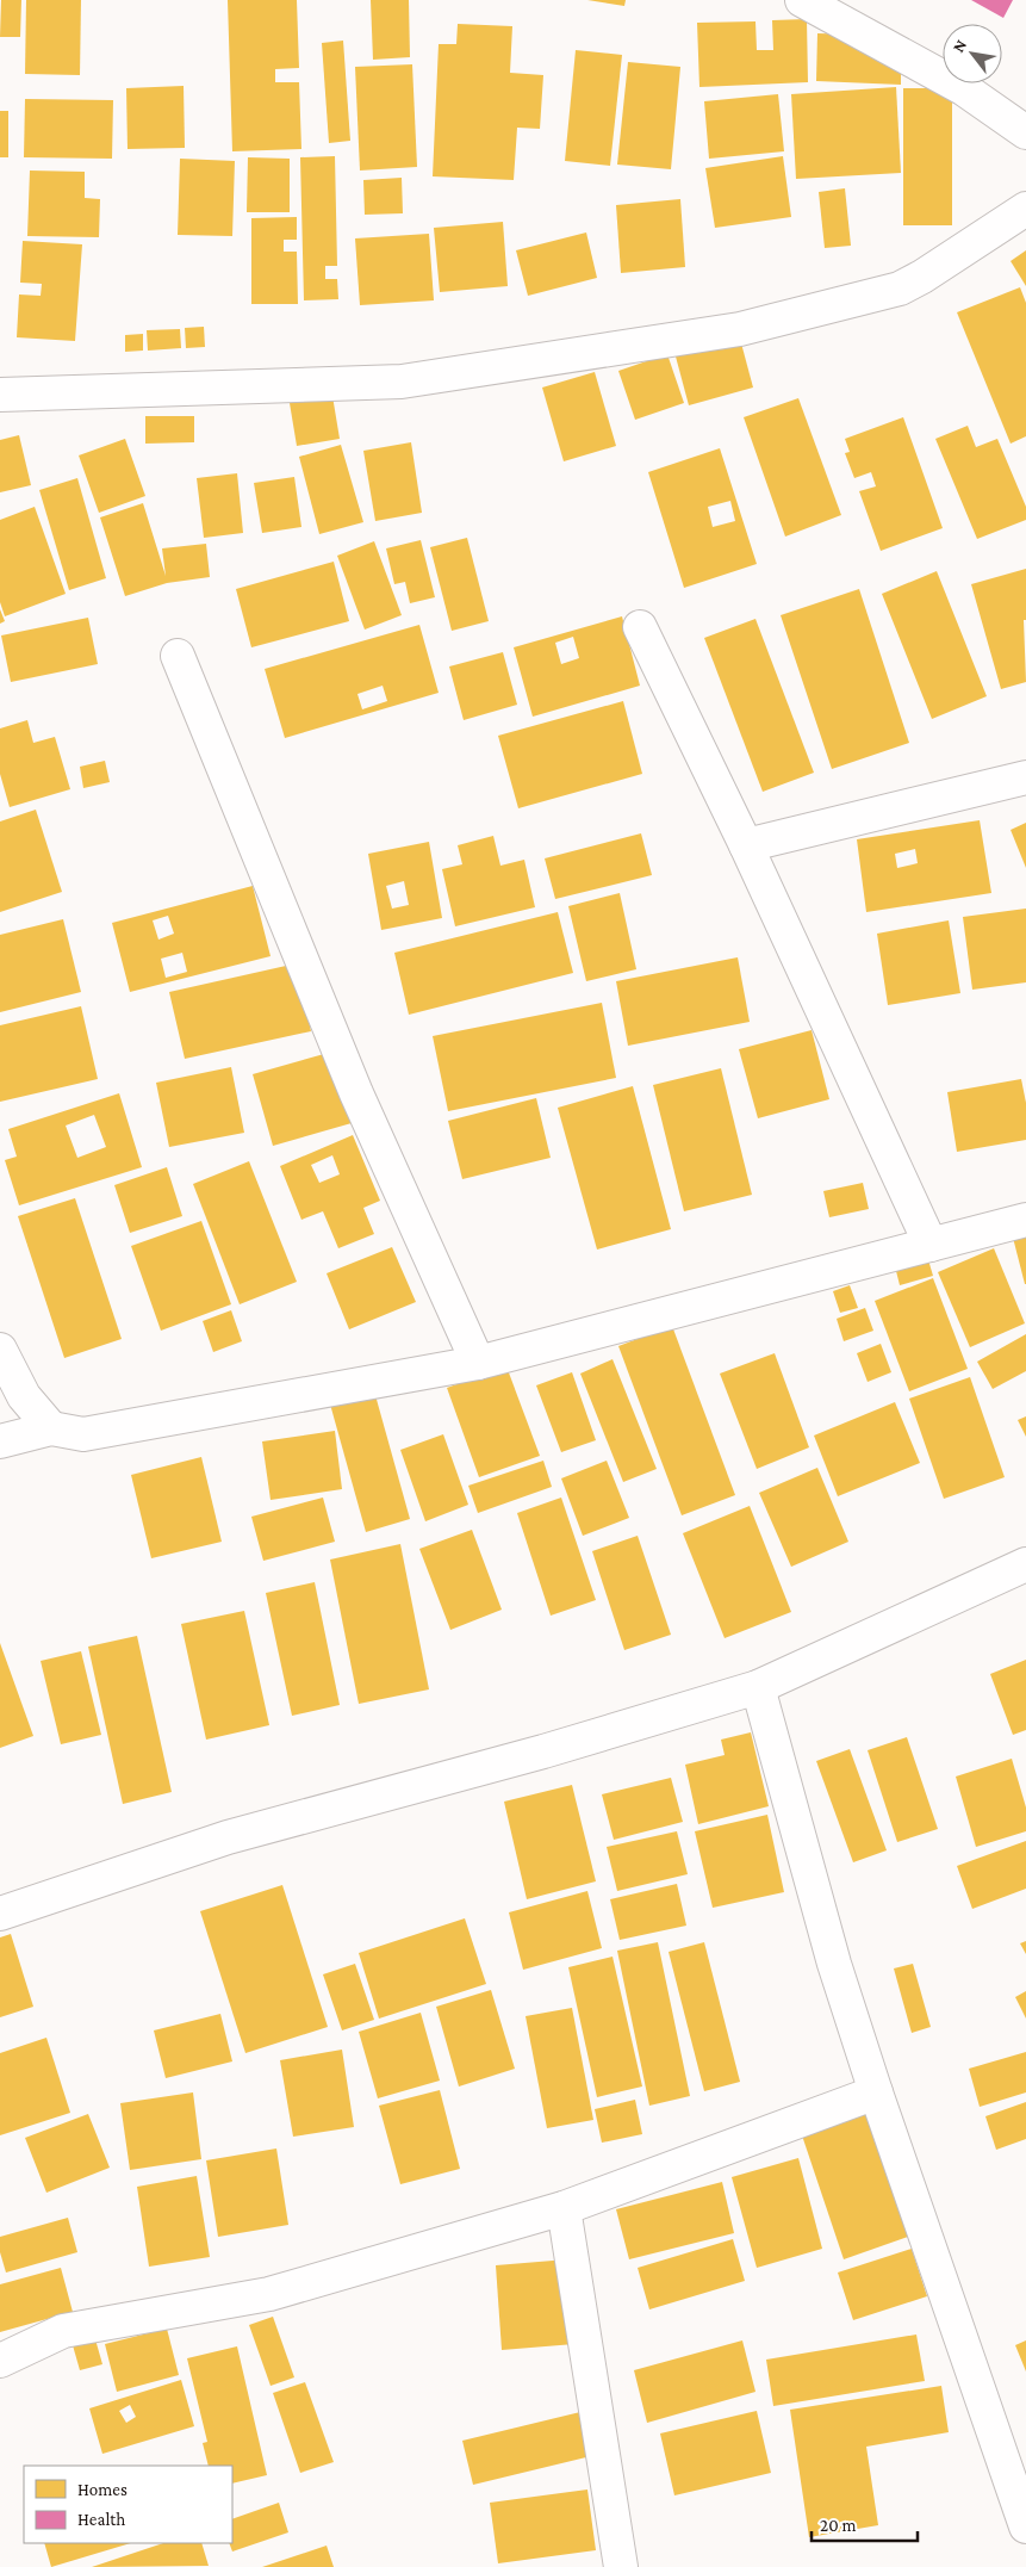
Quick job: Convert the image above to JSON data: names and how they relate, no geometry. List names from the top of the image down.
{
  "legend": ["Homes", "Health"],
  "scale_bar": "20 m",
  "north": "top left"
}
